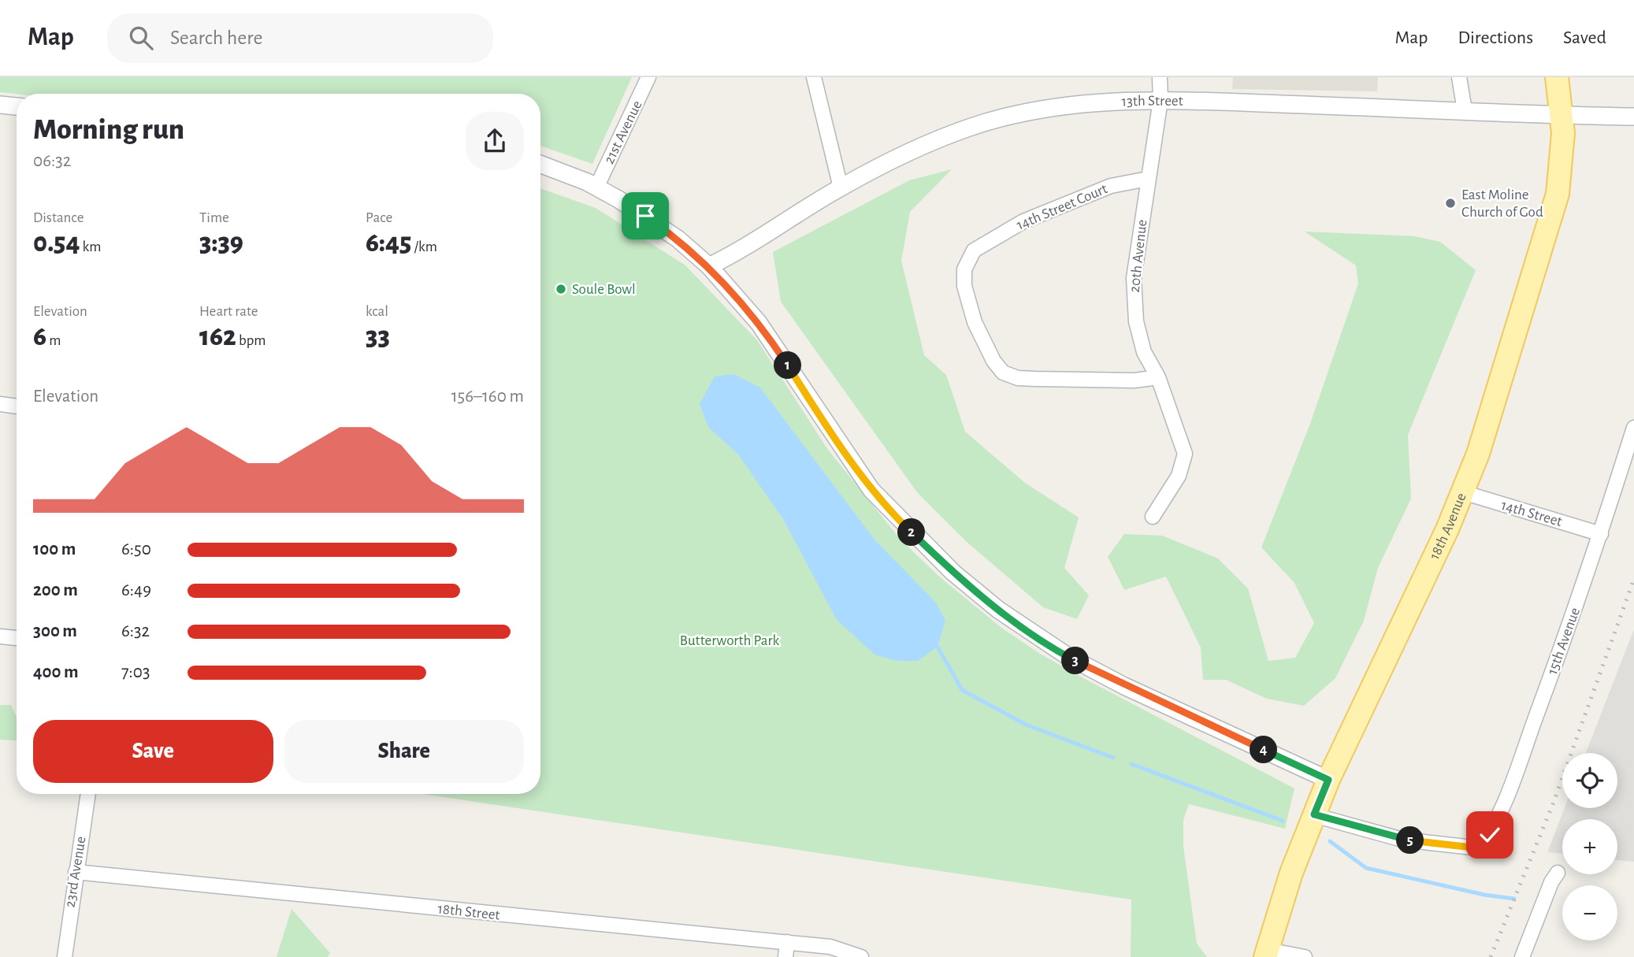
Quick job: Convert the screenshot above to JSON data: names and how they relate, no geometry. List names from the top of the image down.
{
  "streets": {
    "main road": ["18th Avenue"],
    "street": [
      "13th Street",
      "21st Avenue",
      "14th Street Court",
      "20th Avenue",
      "14th Street",
      "15th Avenue",
      "23rd Avenue",
      "18th Street"
    ]
  },
  "crossings": [
    ["13th Street", "20th Avenue"],
    ["13th Street", "18th Avenue"],
    ["14th Street Court", "20th Avenue"],
    ["14th Street", "18th Avenue"],
    ["14th Street", "15th Avenue"],
    ["18th Avenue", "15th Avenue"],
    ["23rd Avenue", "18th Street"]
  ],
  "parks": ["Butterworth Park"],
  "places": ["East Moline Church of God", "Soule Bowl"],
  "page": {
    "header": "Map",
    "search": "Search here",
    "nav": ["Map", "Directions", "Saved"],
    "heading": ["Morning run", "06:32"],
    "stats": [
      ["Distance", "0.54 km"],
      ["Time", "3:39"],
      ["Pace", "6:45 /km"],
      ["Elevation", "6 m"],
      ["Heart rate", "162 bpm"],
      ["kcal", "33"]
    ],
    "pins": [
      "1",
      "2",
      "3",
      "4",
      "5"
    ],
    "chart": ["Elevation", "156–160 m"],
    "list": [
      {
        "name": "100 m",
        "note": "6:50"
      },
      {
        "name": "200 m",
        "note": "6:49"
      },
      {
        "name": "300 m",
        "note": "6:32"
      },
      {
        "name": "400 m",
        "note": "7:03"
      }
    ],
    "buttons": ["Save", "Share"],
    "map_buttons": ["+", "−"]
  }
}
